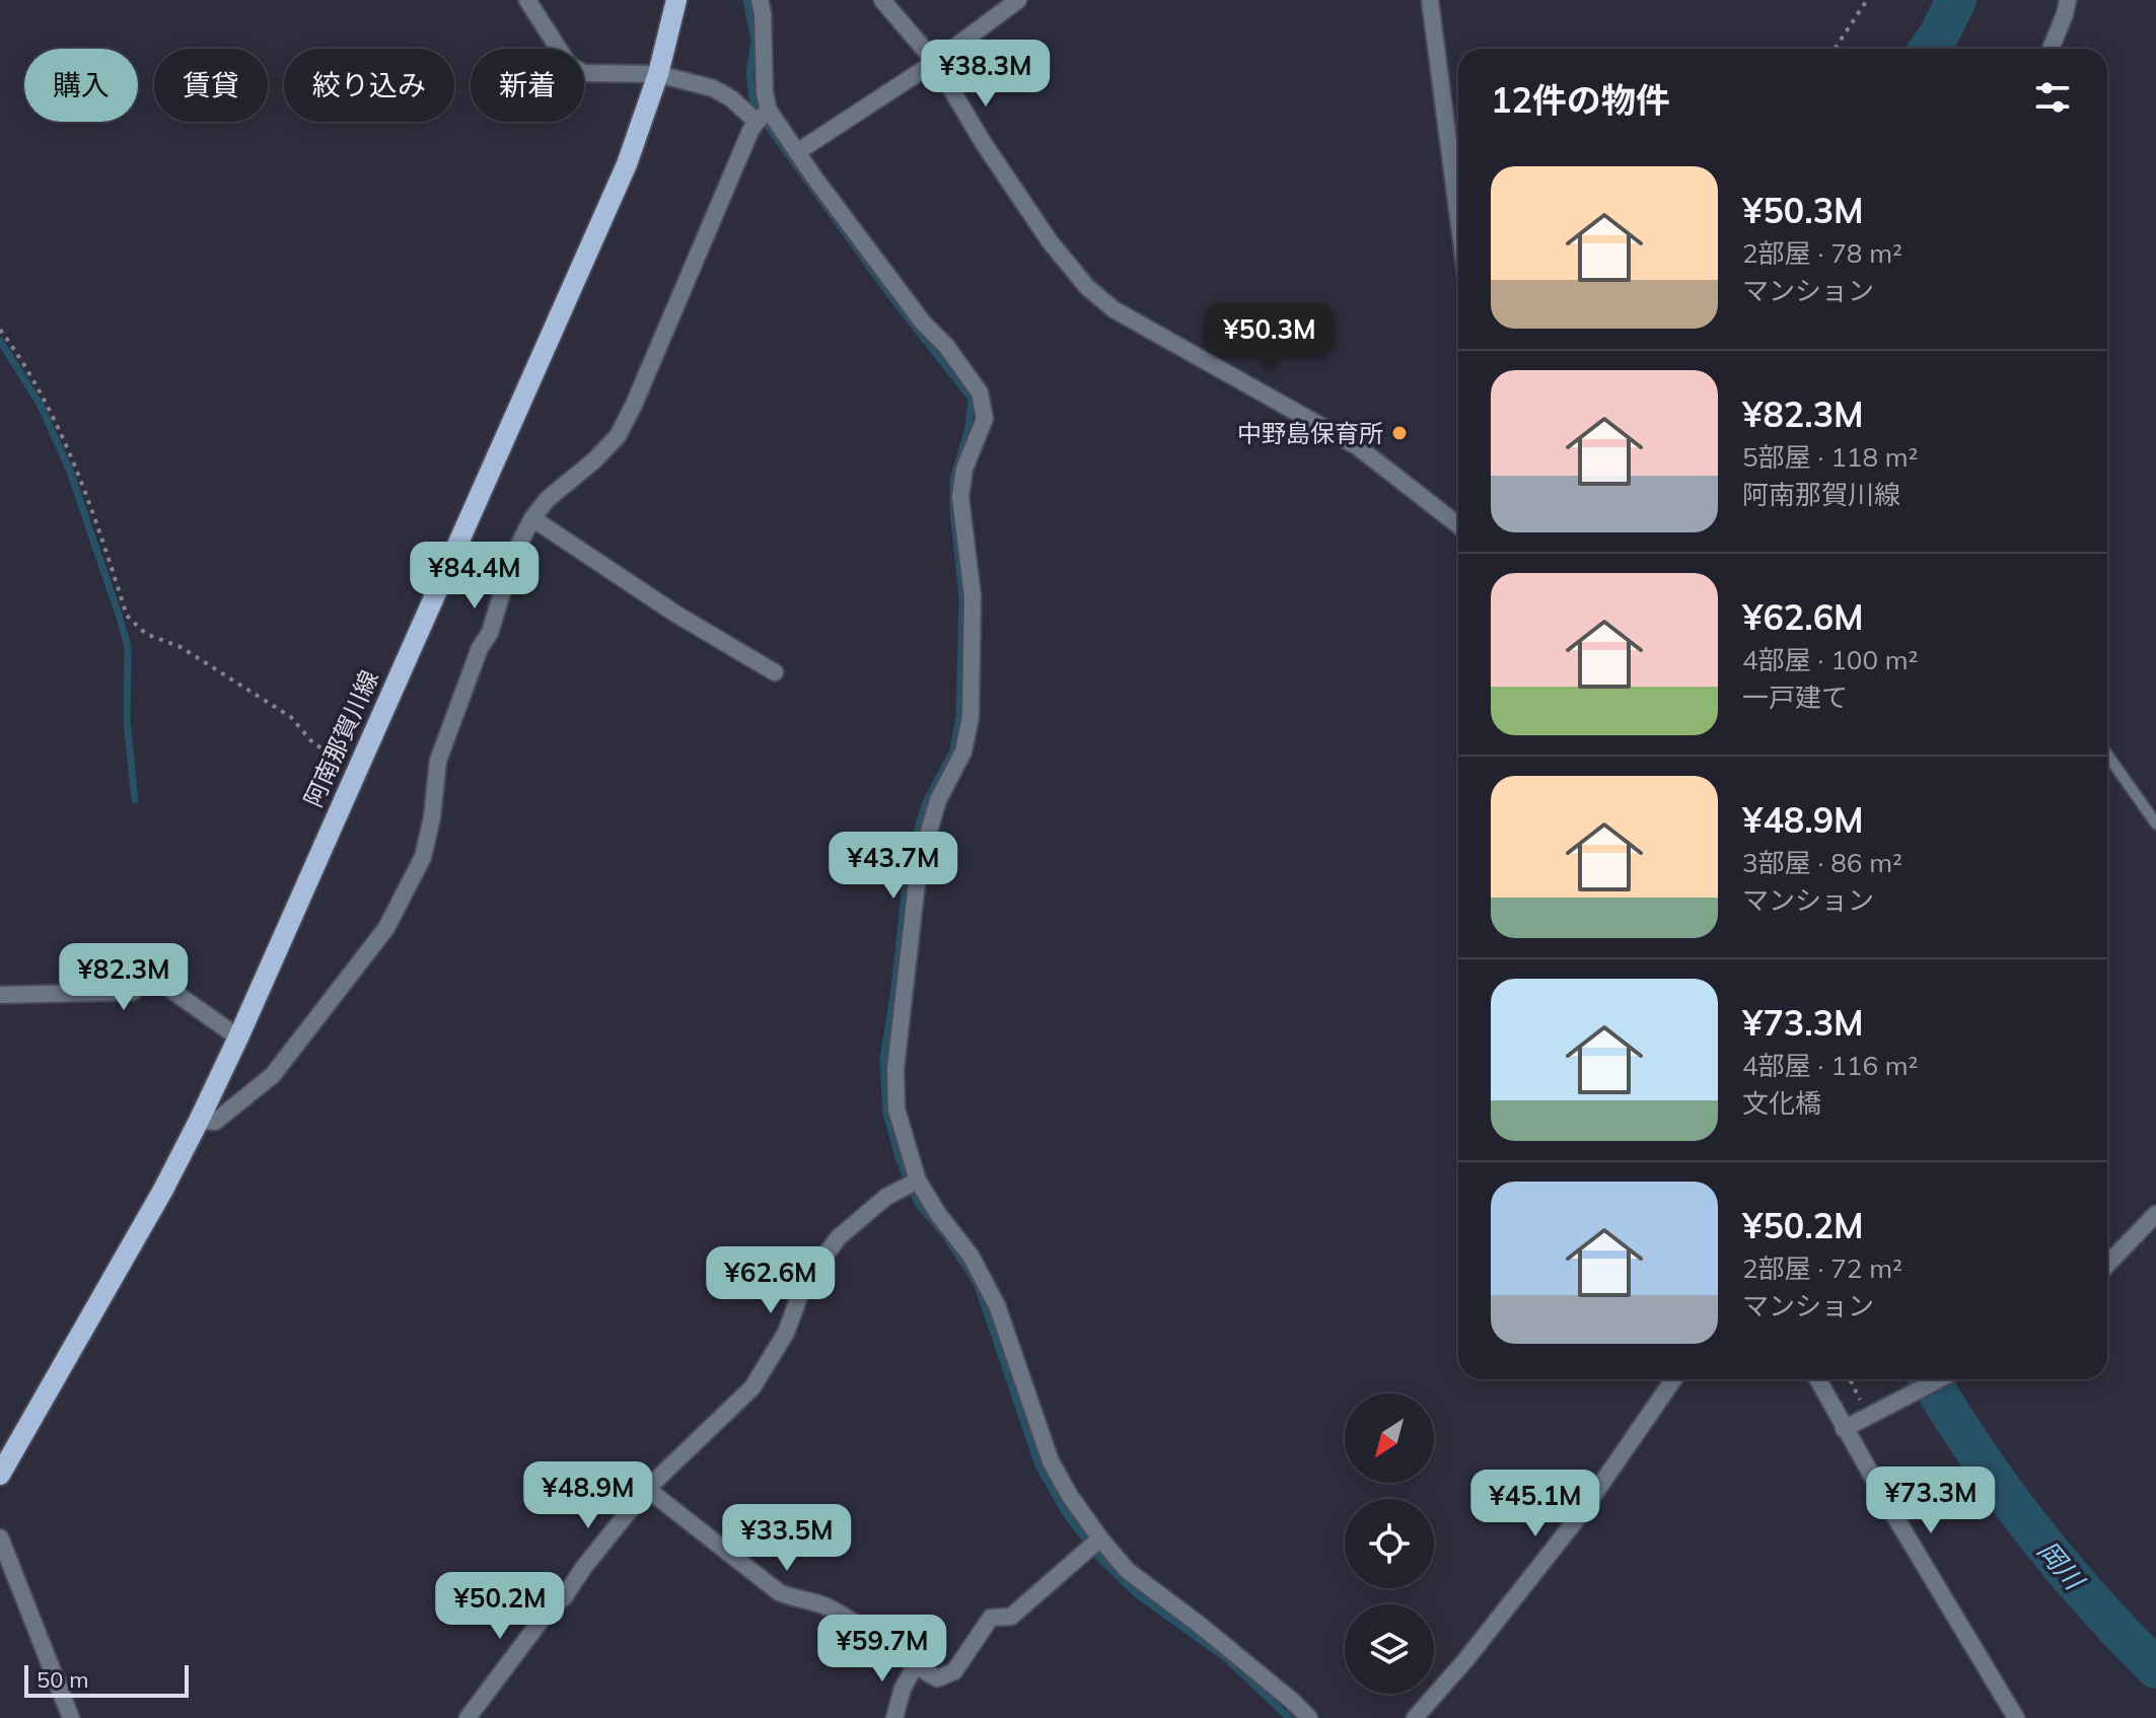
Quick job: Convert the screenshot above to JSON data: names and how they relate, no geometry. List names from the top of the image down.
{
  "streets": {
    "main road": ["阿南那賀川線"]
  },
  "water": ["岡川"],
  "places": ["中野島保育所"],
  "scale_bar": "50 m",
  "north": "bottom left",
  "page": {
    "price": [
      "¥38.3M",
      "¥50.3M",
      "¥84.4M",
      "¥43.7M",
      "¥82.3M",
      "¥62.6M",
      "¥48.9M",
      "¥73.3M",
      "¥45.1M",
      "¥33.5M",
      "¥50.2M",
      "¥59.7M"
    ],
    "chip": [
      "購入",
      "賃貸",
      "絞り込み",
      "新着"
    ],
    "heading": "12件の物件",
    "list": [
      {
        "name": "¥50.3M",
        "note": "2部屋 · 78 m² · マンション"
      },
      {
        "name": "¥82.3M",
        "note": "5部屋 · 118 m² · 阿南那賀川線"
      },
      {
        "name": "¥62.6M",
        "note": "4部屋 · 100 m² · 一戸建て"
      },
      {
        "name": "¥48.9M",
        "note": "3部屋 · 86 m² · マンション"
      },
      {
        "name": "¥73.3M",
        "note": "4部屋 · 116 m² · 文化橋"
      },
      {
        "name": "¥50.2M",
        "note": "2部屋 · 72 m² · マンション"
      }
    ],
    "scale": "50 m"
  }
}
